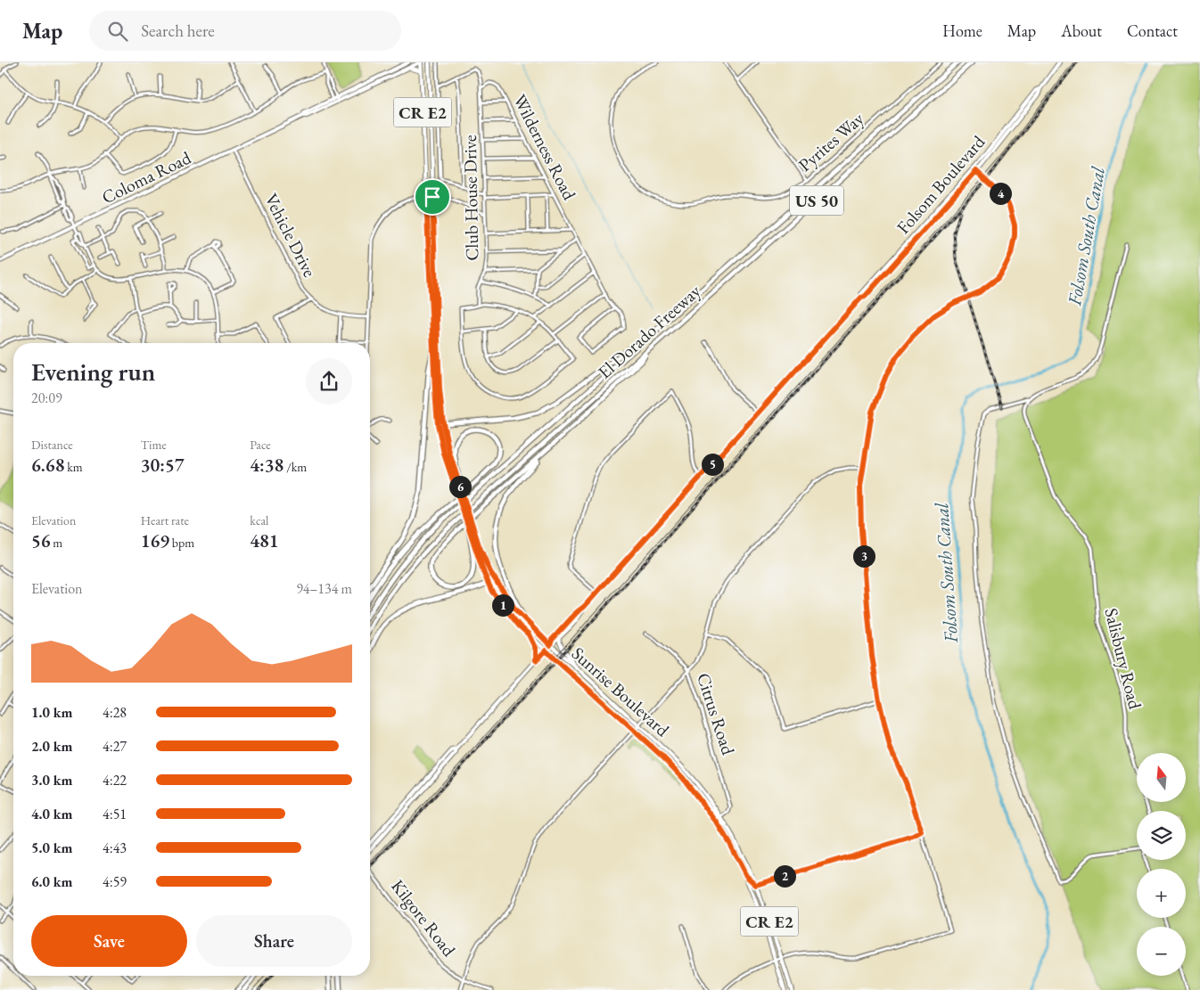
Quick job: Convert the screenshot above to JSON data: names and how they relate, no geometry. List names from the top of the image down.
{
  "streets": {
    "highway": ["US 50", "El Dorado Freeway"],
    "main road": [
      "CR E2",
      "Coloma Road",
      "Folsom Boulevard",
      "Sunrise Boulevard"
    ],
    "street": [
      "Pyrites Way",
      "Wilderness Road",
      "Club House Drive",
      "Vehicle Drive",
      "Salisbury Road",
      "Citrus Road",
      "Kilgore Road"
    ]
  },
  "crossings": [
    ["Wilderness Road", "Club House Drive"],
    ["Coloma Road", "Vehicle Drive"],
    ["Coloma Road", "Sunrise Boulevard"],
    ["Folsom Boulevard", "Sunrise Boulevard"],
    ["Sunrise Boulevard", "Citrus Road"]
  ],
  "water": ["Folsom South Canal"],
  "north": "top",
  "page": {
    "header": "Map",
    "search": "Search here",
    "nav": [
      "Home",
      "Map",
      "About",
      "Contact"
    ],
    "pins": [
      "4",
      "5",
      "6",
      "3",
      "1",
      "2"
    ],
    "heading": ["Evening run", "20:09"],
    "stats": [
      ["Distance", "6.68 km"],
      ["Time", "30:57"],
      ["Pace", "4:38 /km"],
      ["Elevation", "56 m"],
      ["Heart rate", "169 bpm"],
      ["kcal", "481"]
    ],
    "chart": ["Elevation", "94–134 m"],
    "list": [
      {
        "name": "1.0 km",
        "note": "4:28"
      },
      {
        "name": "2.0 km",
        "note": "4:27"
      },
      {
        "name": "3.0 km",
        "note": "4:22"
      },
      {
        "name": "4.0 km",
        "note": "4:51"
      },
      {
        "name": "5.0 km",
        "note": "4:43"
      },
      {
        "name": "6.0 km",
        "note": "4:59"
      }
    ],
    "map_buttons": ["+", "−"],
    "buttons": ["Save", "Share"]
  }
}
